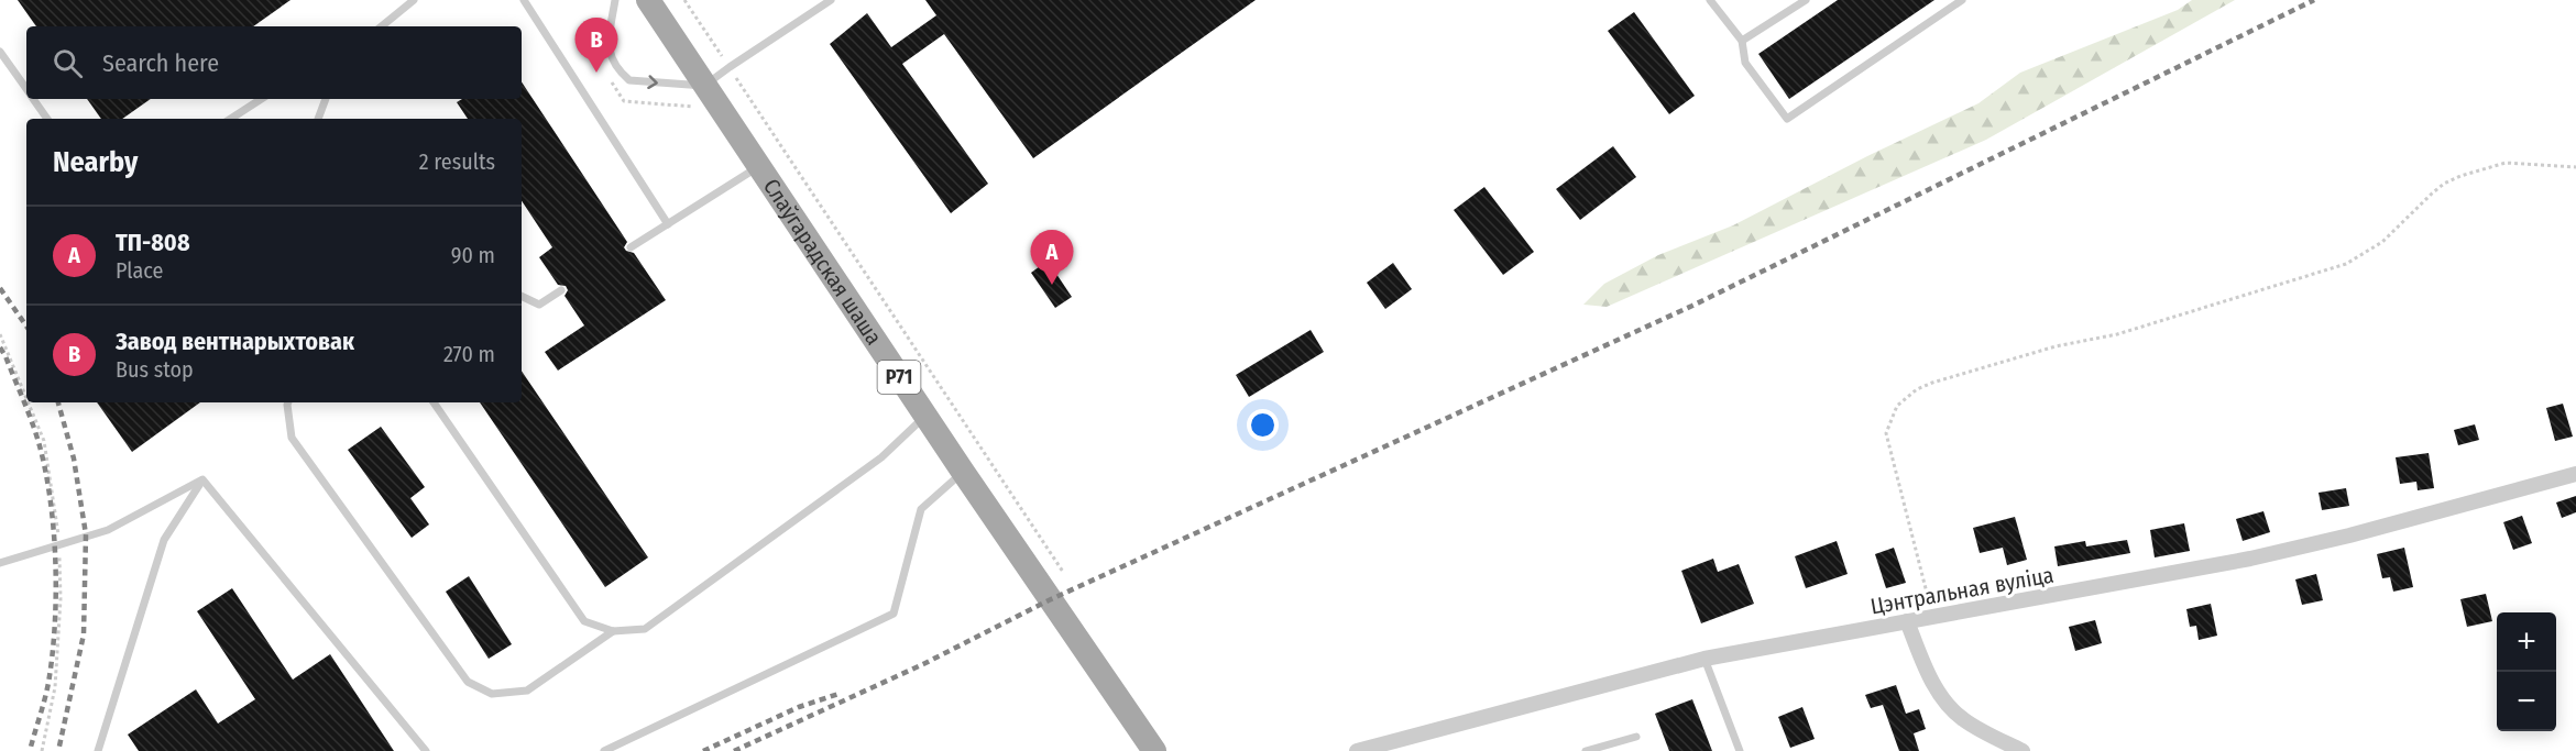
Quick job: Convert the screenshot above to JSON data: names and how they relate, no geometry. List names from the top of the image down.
{
  "streets": {
    "main road": ["Слаўгарадская шаша", "Р71"],
    "street": ["Цэнтральная вуліца"]
  },
  "page": {
    "pins": ["B", "A"],
    "search": "Search here",
    "heading": ["Nearby", "2 results"],
    "list": [
      {
        "mark": "A",
        "name": "ТП-808",
        "note": "Place",
        "value": "90 m"
      },
      {
        "mark": "B",
        "name": "Завод вентнарыхтовак",
        "note": "Bus stop",
        "value": "270 m"
      }
    ],
    "map_buttons": ["+", "−"]
  }
}
